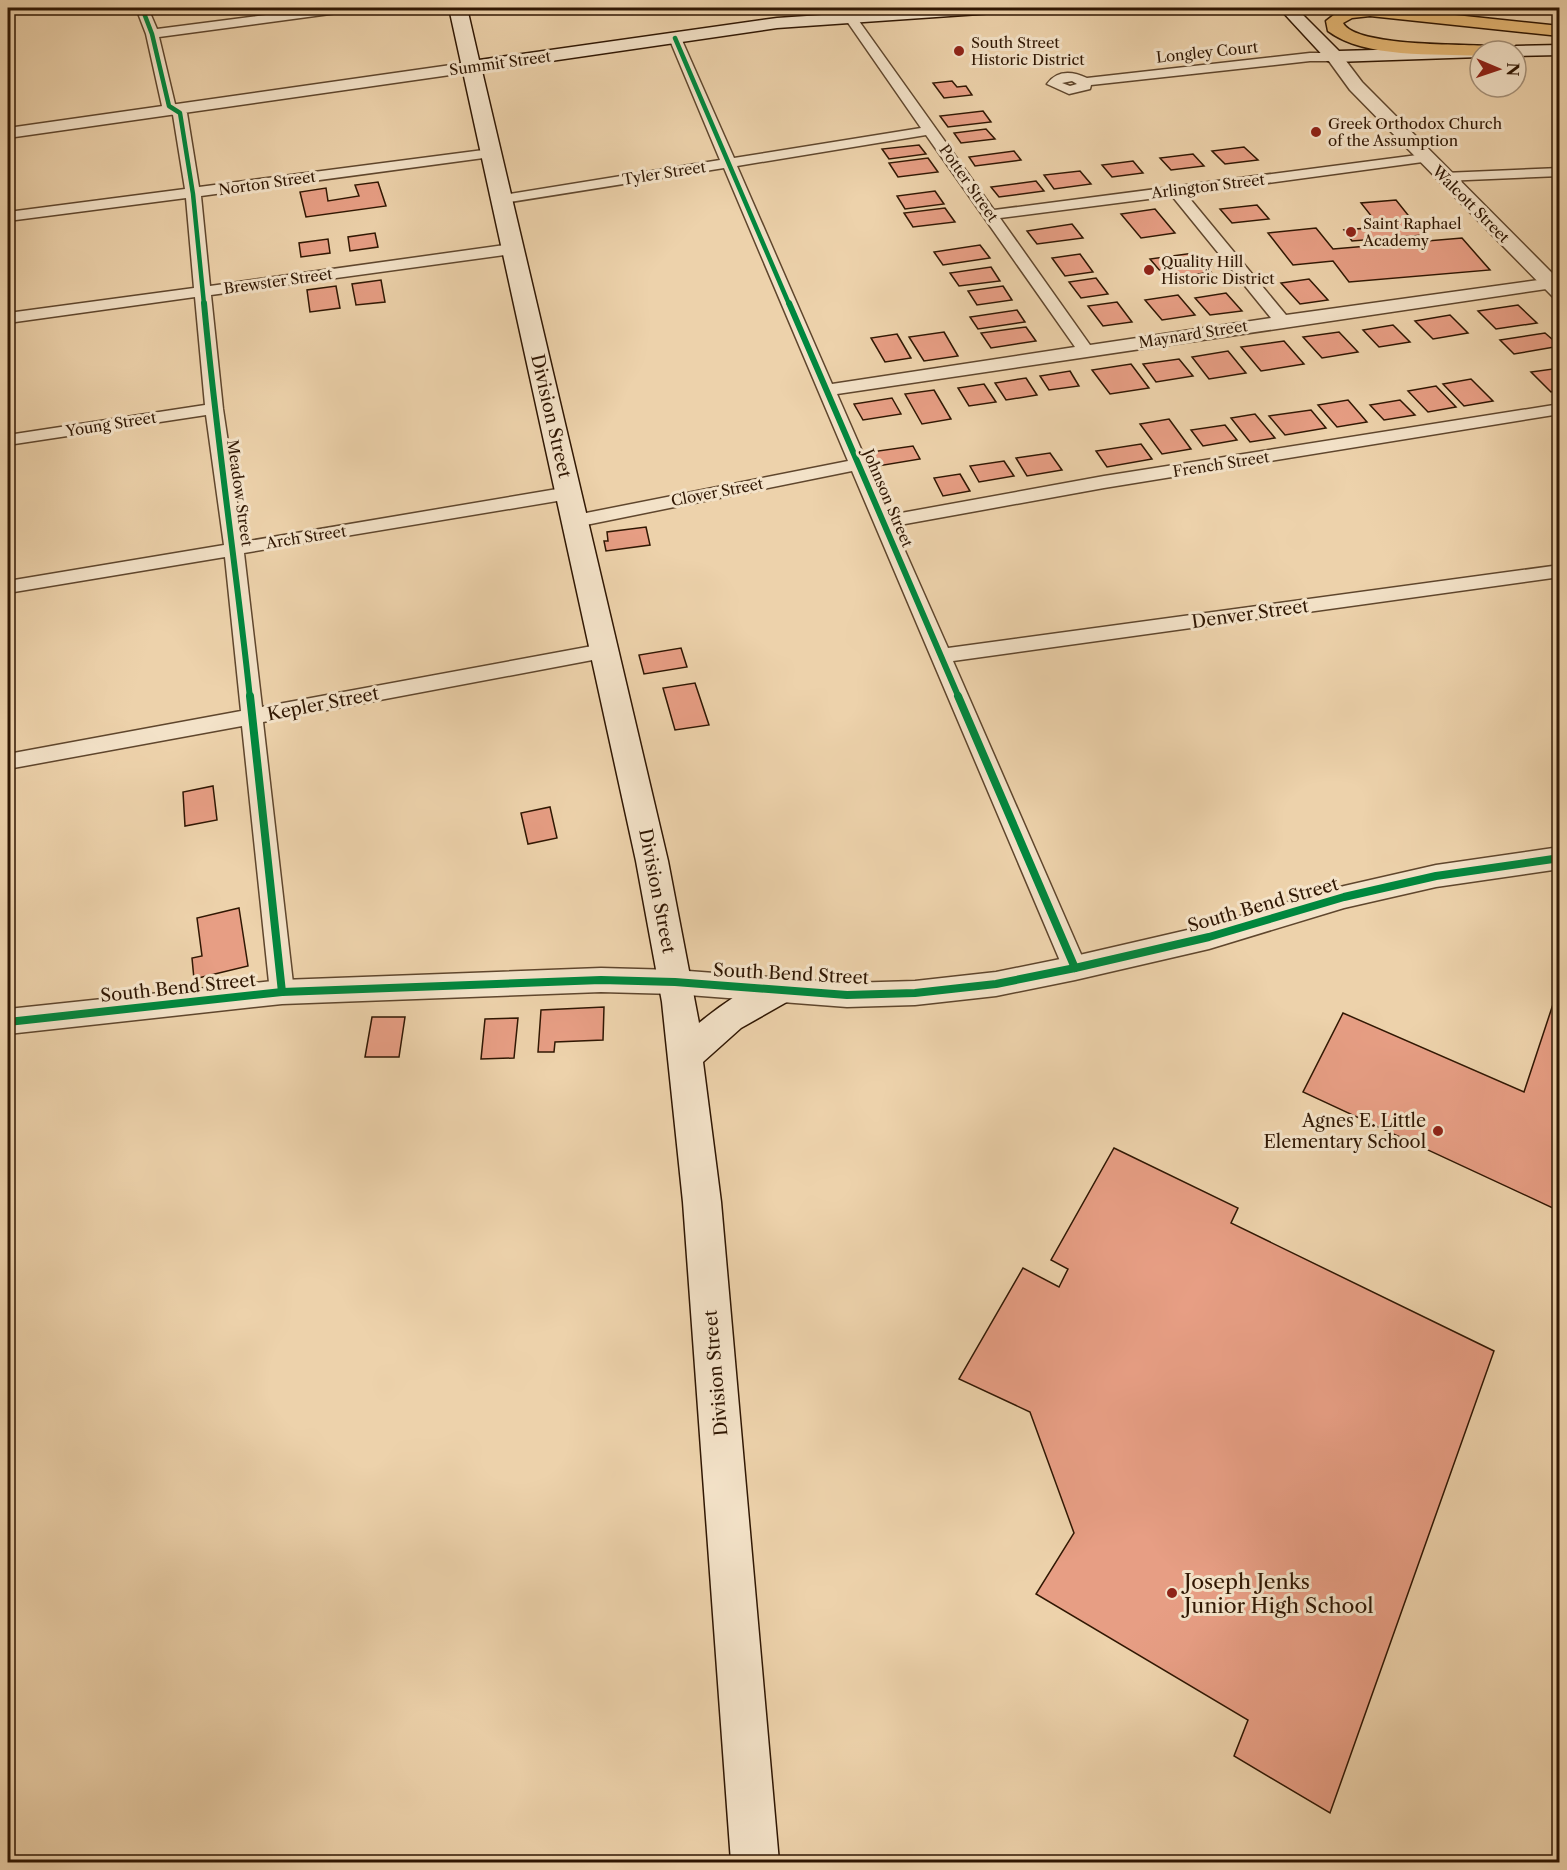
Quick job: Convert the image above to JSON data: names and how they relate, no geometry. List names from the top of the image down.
{
  "streets": {
    "main road": ["Summit Street", "Walcott Street", "Division Street"],
    "street": [
      "Longley Court",
      "Tyler Street",
      "Norton Street",
      "Potter Street",
      "Arlington Street",
      "Brewster Street",
      "Maynard Street",
      "Young Street",
      "French Street",
      "Clover Street",
      "Meadow Street",
      "Johnson Street",
      "Arch Street",
      "Denver Street",
      "Kepler Street",
      "South Bend Street"
    ]
  },
  "crossings": [
    ["Longley Court", "Walcott Street"],
    ["Summit Street", "Potter Street"],
    ["Summit Street", "Division Street"],
    ["Summit Street", "Meadow Street"],
    ["Summit Street", "Johnson Street"],
    ["Tyler Street", "Potter Street"],
    ["Tyler Street", "Division Street"],
    ["Tyler Street", "Johnson Street"],
    ["Norton Street", "Division Street"],
    ["Norton Street", "Meadow Street"],
    ["Potter Street", "Arlington Street"],
    ["Potter Street", "Maynard Street"],
    ["Arlington Street", "Walcott Street"],
    ["Walcott Street", "Maynard Street"],
    ["Brewster Street", "Division Street"],
    ["Brewster Street", "Meadow Street"],
    ["Maynard Street", "Johnson Street"],
    ["Division Street", "Clover Street"],
    ["Division Street", "Arch Street"],
    ["Division Street", "Kepler Street"],
    ["Division Street", "South Bend Street"],
    ["Young Street", "Meadow Street"],
    ["French Street", "Johnson Street"],
    ["Clover Street", "Johnson Street"],
    ["Meadow Street", "Arch Street"],
    ["Meadow Street", "Kepler Street"],
    ["Meadow Street", "South Bend Street"],
    ["Johnson Street", "Denver Street"],
    ["Johnson Street", "South Bend Street"]
  ],
  "places": [
    "South Street Historic District",
    "Greek Orthodox Church of the Assumption",
    "Saint Raphael Academy",
    "Quality Hill Historic District",
    "Agnes E. Little Elementary School",
    "Joseph Jenks Junior High School"
  ],
  "north": "right"
}
